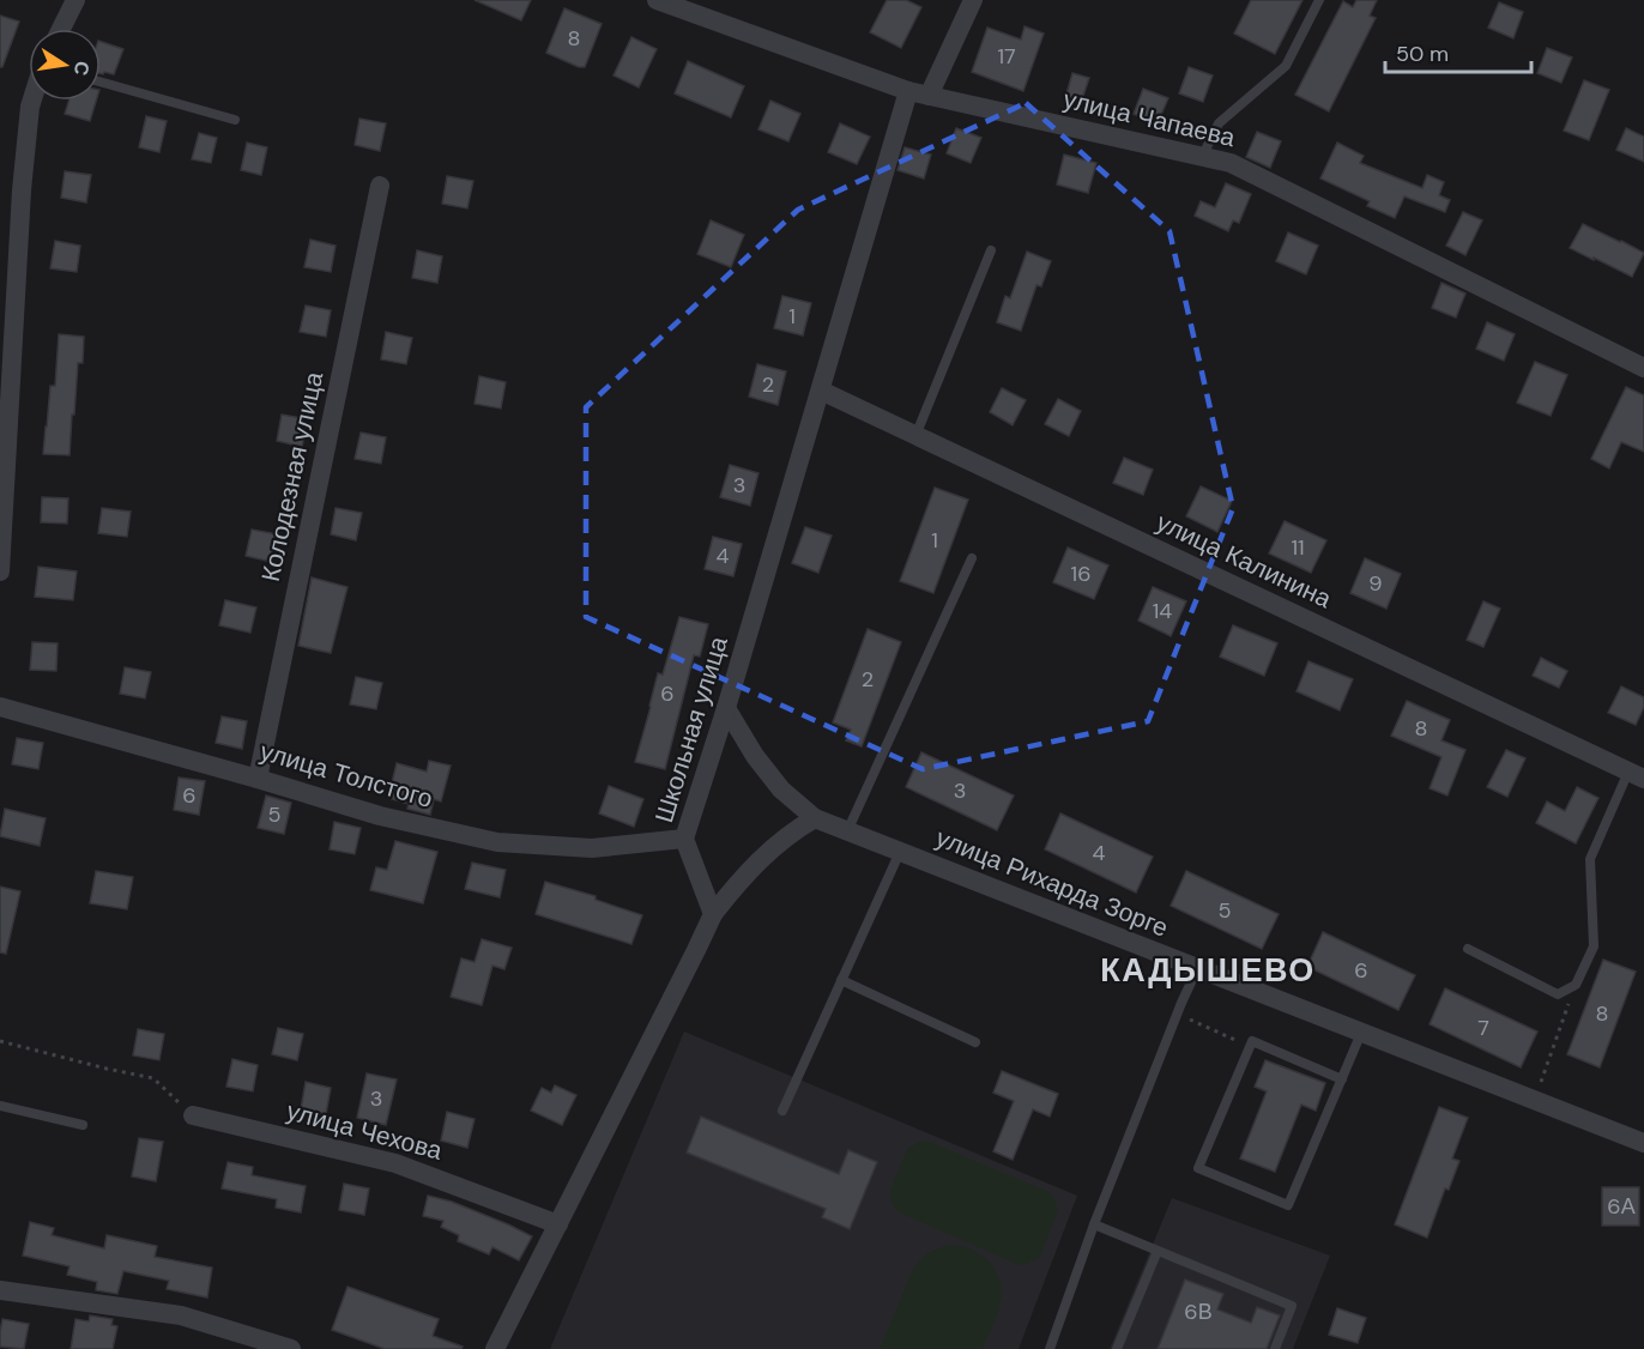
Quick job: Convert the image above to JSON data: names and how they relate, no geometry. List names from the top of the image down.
{
  "streets": {
    "street": [
      "улица Чапаева",
      "Колодезная улица",
      "улица Калинина",
      "Школьная улица",
      "улица Толстого",
      "улица Рихарда Зорге",
      "улица Чехова"
    ]
  },
  "crossings": [
    ["улица Чапаева", "Школьная улица"],
    ["Колодезная улица", "улица Толстого"],
    ["улица Калинина", "Школьная улица"],
    ["Школьная улица", "улица Толстого"],
    ["Школьная улица", "улица Рихарда Зорге"]
  ],
  "districts": ["КАДЫШЕВО"],
  "house_numbers": [
    "8",
    "17",
    "1",
    "2",
    "3",
    "1",
    "11",
    "4",
    "16",
    "9",
    "14",
    "2",
    "6",
    "8",
    "3",
    "6",
    "5",
    "4",
    "5",
    "6",
    "8",
    "7",
    "3",
    "6А",
    "6В"
  ],
  "scale_bar": "50 m",
  "north": "right"
}
